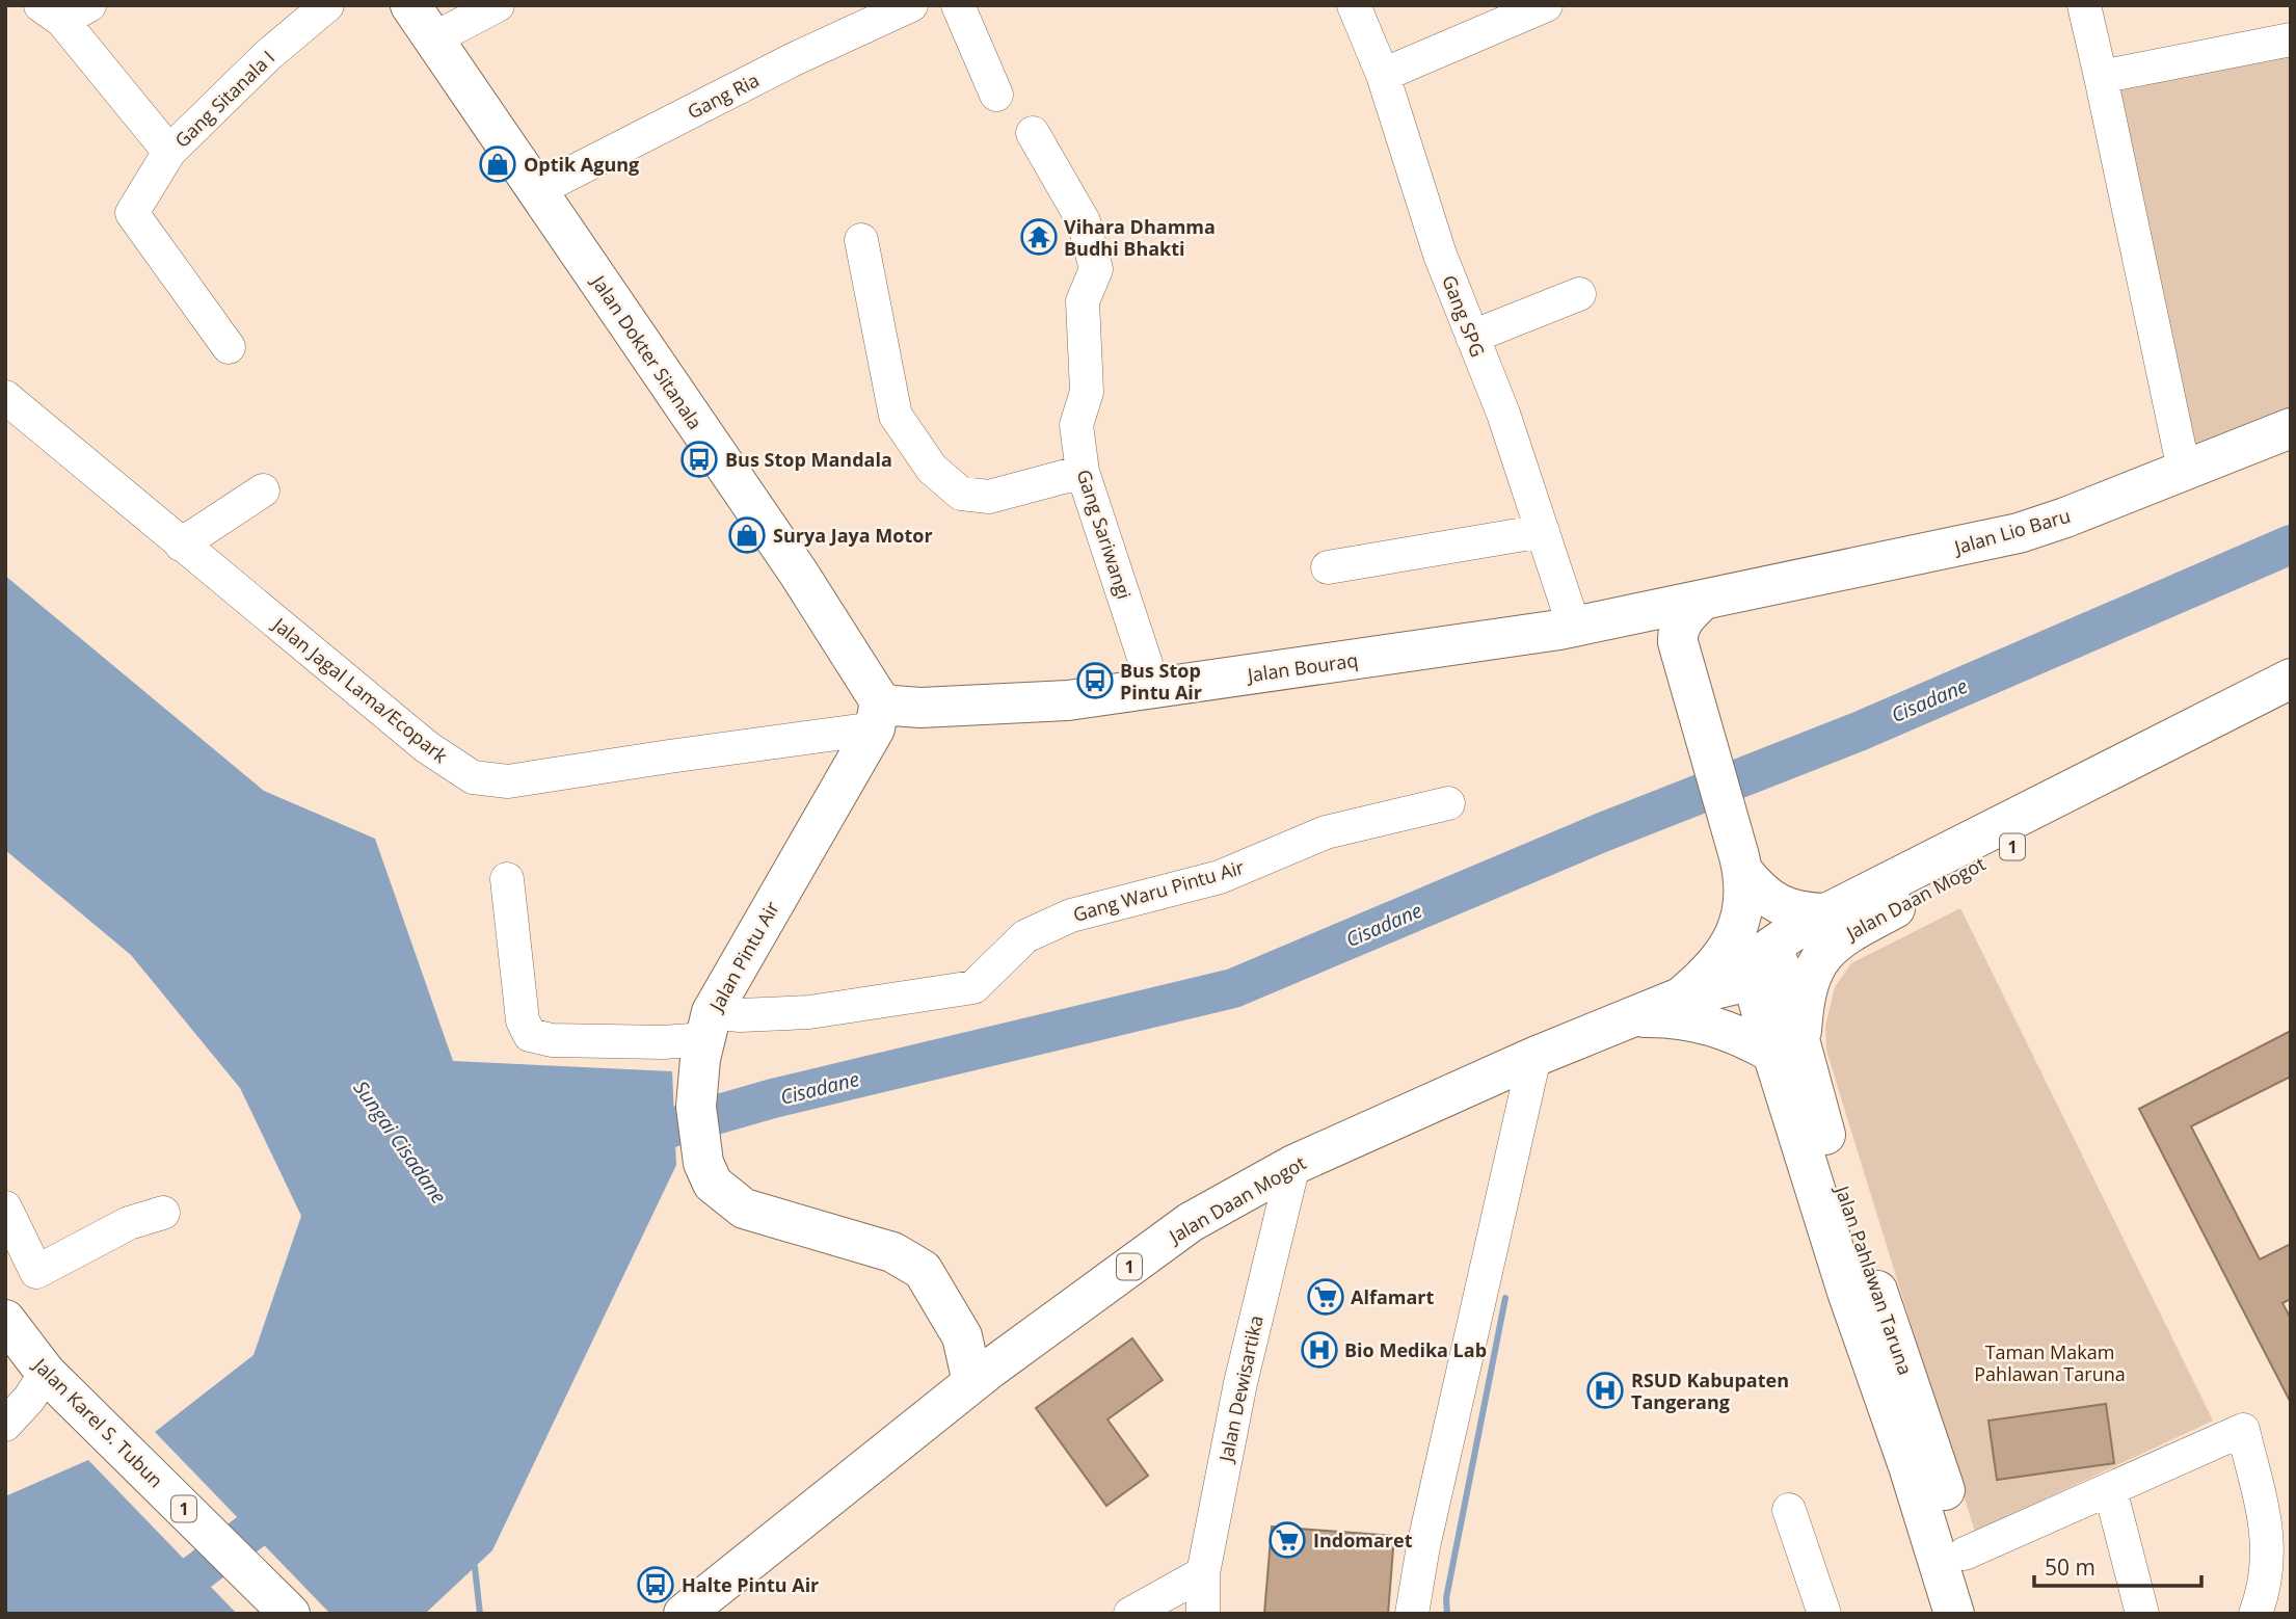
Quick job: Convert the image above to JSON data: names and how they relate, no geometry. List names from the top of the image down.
{
  "streets": {
    "main road": [
      "Jalan Dokter Sitanala",
      "Jalan Lio Baru",
      "Jalan Bouraq",
      "1",
      "Jalan Daan Mogot",
      "Jalan Pintu Air",
      "Jalan Pahlawan Taruna",
      "Jalan Karel S. Tubun"
    ],
    "street": [
      "Gang Ria",
      "Gang Sitanala I",
      "Gang SPG",
      "Gang Sariwangi",
      "Jalan Jagal Lama/Ecopark",
      "Gang Waru Pintu Air",
      "Jalan Dewisartika"
    ]
  },
  "crossings": [
    ["Gang Ria", "Jalan Dokter Sitanala"],
    ["Gang SPG", "Jalan Bouraq"],
    ["Jalan Dokter Sitanala", "Jalan Bouraq"],
    ["Jalan Dokter Sitanala", "Jalan Jagal Lama/Ecopark"],
    ["Jalan Dokter Sitanala", "Jalan Pintu Air"],
    ["Jalan Lio Baru", "Jalan Bouraq"],
    ["Gang Sariwangi", "Jalan Bouraq"],
    ["Jalan Bouraq", "Jalan Jagal Lama/Ecopark"],
    ["Jalan Bouraq", "Jalan Pintu Air"],
    ["Jalan Jagal Lama/Ecopark", "Jalan Pintu Air"],
    ["Gang Waru Pintu Air", "Jalan Pintu Air"],
    ["Jalan Daan Mogot", "Jalan Pintu Air"],
    ["Jalan Daan Mogot", "Jalan Pahlawan Taruna"],
    ["Jalan Daan Mogot", "Jalan Dewisartika"]
  ],
  "water": ["Cisadane", "Sungai Cisadane"],
  "parks": ["Taman Makam Pahlawan Taruna"],
  "places": {
    "shop": ["Optik Agung", "Surya Jaya Motor"],
    "temple": ["Vihara Dhamma Budhi Bhakti"],
    "bus stop": ["Bus Stop Mandala", "Bus Stop Pintu Air", "Halte Pintu Air"],
    "supermarket": ["Alfamart", "Indomaret"],
    "hospital": ["Bio Medika Lab", "RSUD Kabupaten Tangerang"]
  },
  "scale_bar": "50 m"
}
